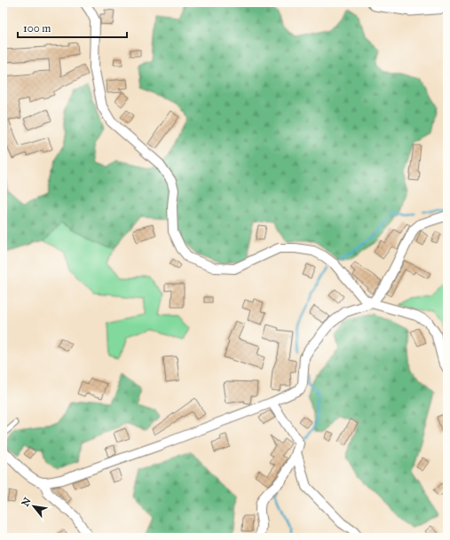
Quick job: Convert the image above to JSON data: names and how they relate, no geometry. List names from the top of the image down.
{
  "scale_bar": "100 m",
  "north": "top left"
}
